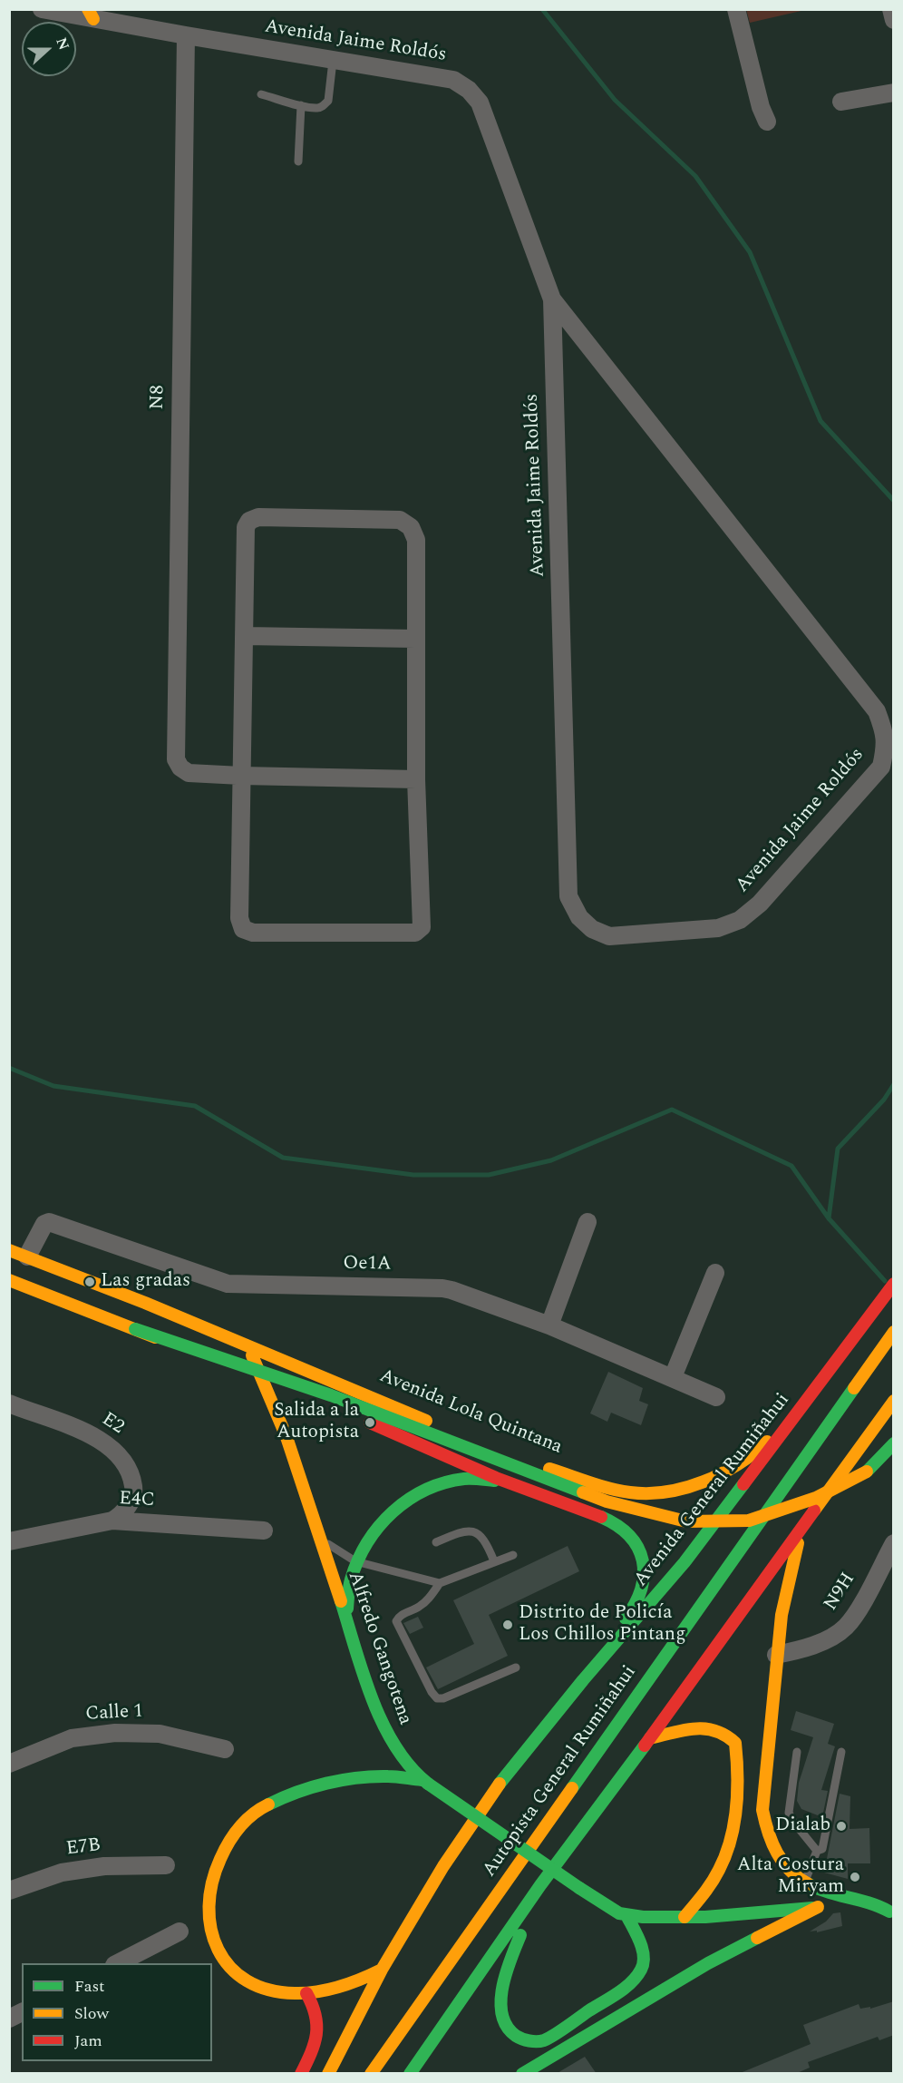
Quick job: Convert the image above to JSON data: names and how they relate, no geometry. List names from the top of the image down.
{
  "streets": {
    "main road": [
      "Avenida Lola Quintana",
      "Avenida General Rumiñahui",
      "Alfredo Gangotena",
      "Autopista General Rumiñahui"
    ],
    "street": [
      "Avenida Jaime Roldós",
      "N8",
      "Oe1A",
      "E2",
      "E4C",
      "N9H",
      "Calle 1",
      "E7B"
    ]
  },
  "crossings": [
    ["Avenida Jaime Roldós", "N8"],
    ["Oe1A", "Avenida Lola Quintana"],
    ["Avenida Lola Quintana", "Avenida General Rumiñahui"],
    ["Avenida Lola Quintana", "Alfredo Gangotena"],
    ["E2", "E4C"]
  ],
  "places": [
    "Las gradas",
    "Salida a la Autopista",
    "Distrito de Policía Los Chillos Pintang",
    "Dialab",
    "Alta Costura Miryam"
  ],
  "legend": ["Fast", "Slow", "Jam"],
  "north": "right"
}
